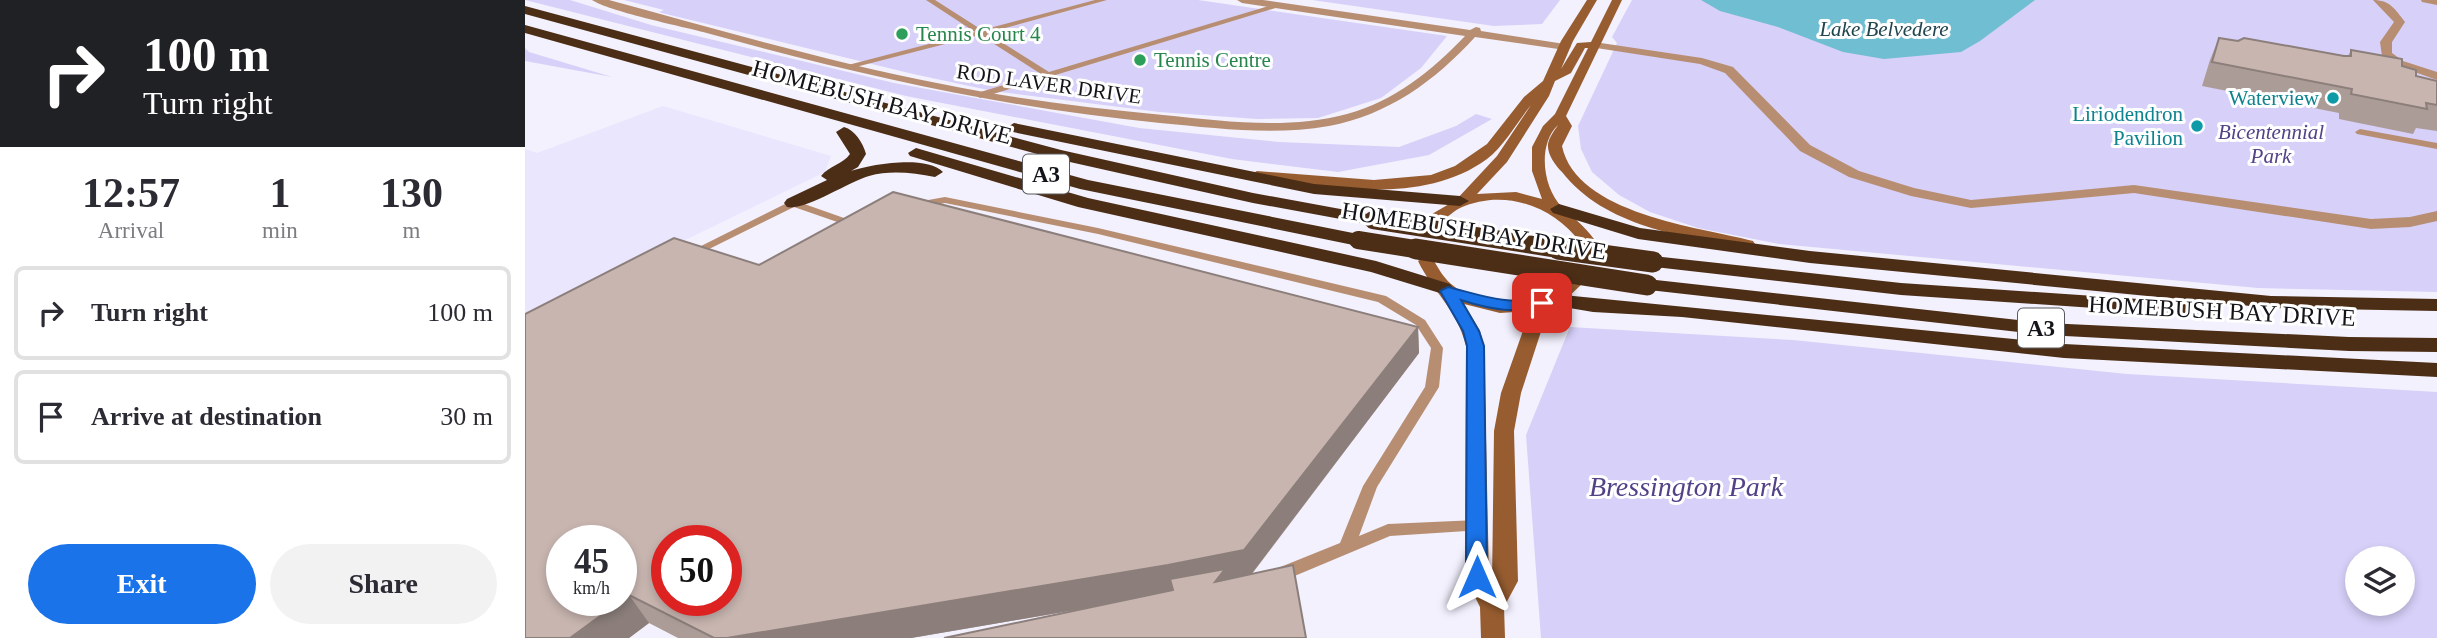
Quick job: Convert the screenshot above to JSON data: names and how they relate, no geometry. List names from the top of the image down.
{
  "streets": {
    "highway": ["HOMEBUSH BAY DRIVE", "A3"],
    "street": ["ROD LAVER DRIVE"]
  },
  "water": ["Lake Belvedere"],
  "parks": ["Bicentennial Park", "Bressington Park"],
  "places": [
    "Tennis Court 4",
    "Tennis Centre",
    "Waterview",
    "Liriodendron Pavilion"
  ],
  "page": {
    "turn": ["100 m", "Turn right"],
    "eta": [
      "12:57",
      "Arrival",
      "1",
      "min",
      "130",
      "m"
    ],
    "list": [
      {
        "name": "Turn right",
        "value": "100 m"
      },
      {
        "name": "Arrive at destination",
        "value": "30 m"
      }
    ],
    "speed": "45 km/h",
    "limit": "50",
    "buttons": ["Exit", "Share"]
  }
}
